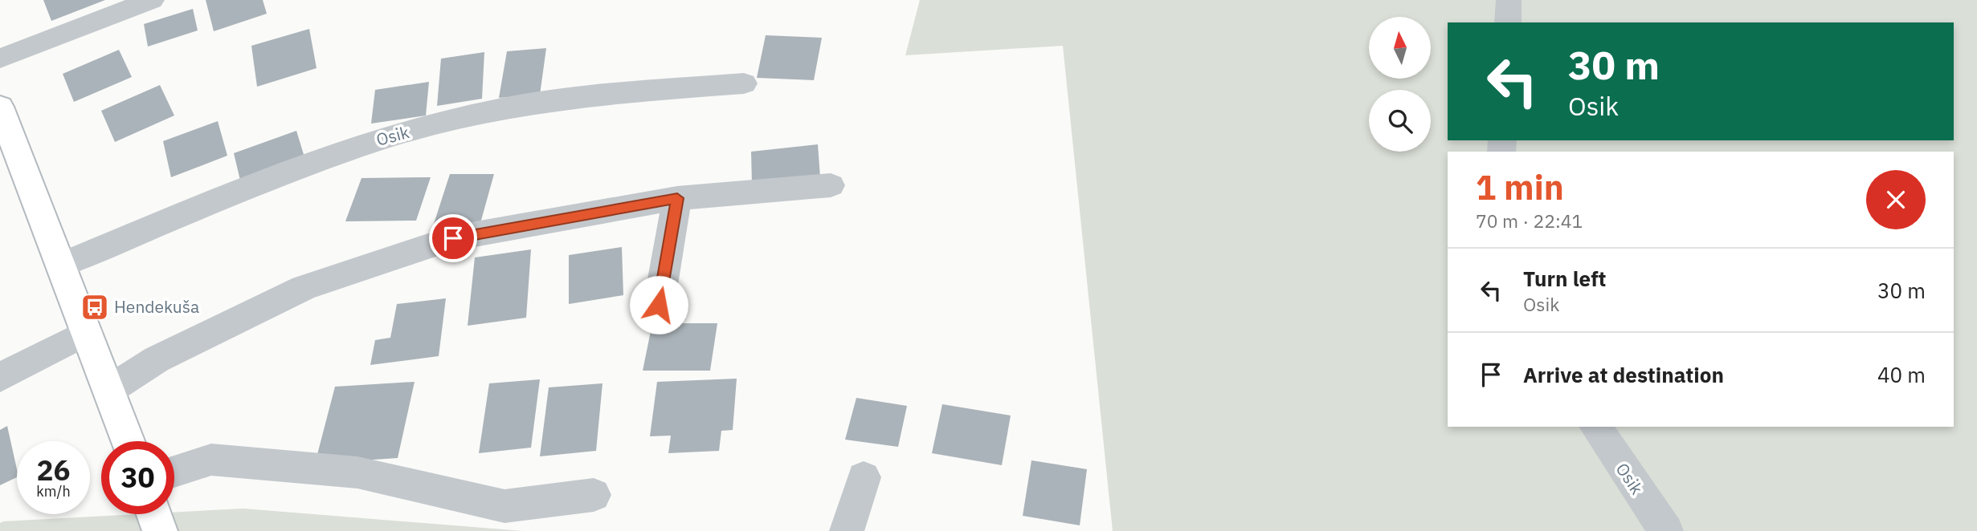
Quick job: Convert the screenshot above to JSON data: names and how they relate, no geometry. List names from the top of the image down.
{
  "streets": {
    "street": ["Osik"]
  },
  "places": {
    "bus stop": ["Hendekuša"]
  },
  "north": "top",
  "page": {
    "turn": ["30 m", "Osik"],
    "heading": ["1 min", "70 m · 22:41"],
    "list": [
      {
        "name": "Turn left",
        "note": "Osik",
        "value": "30 m"
      },
      {
        "name": "Arrive at destination",
        "value": "40 m"
      }
    ],
    "speed": "26 km/h",
    "limit": "30"
  }
}
